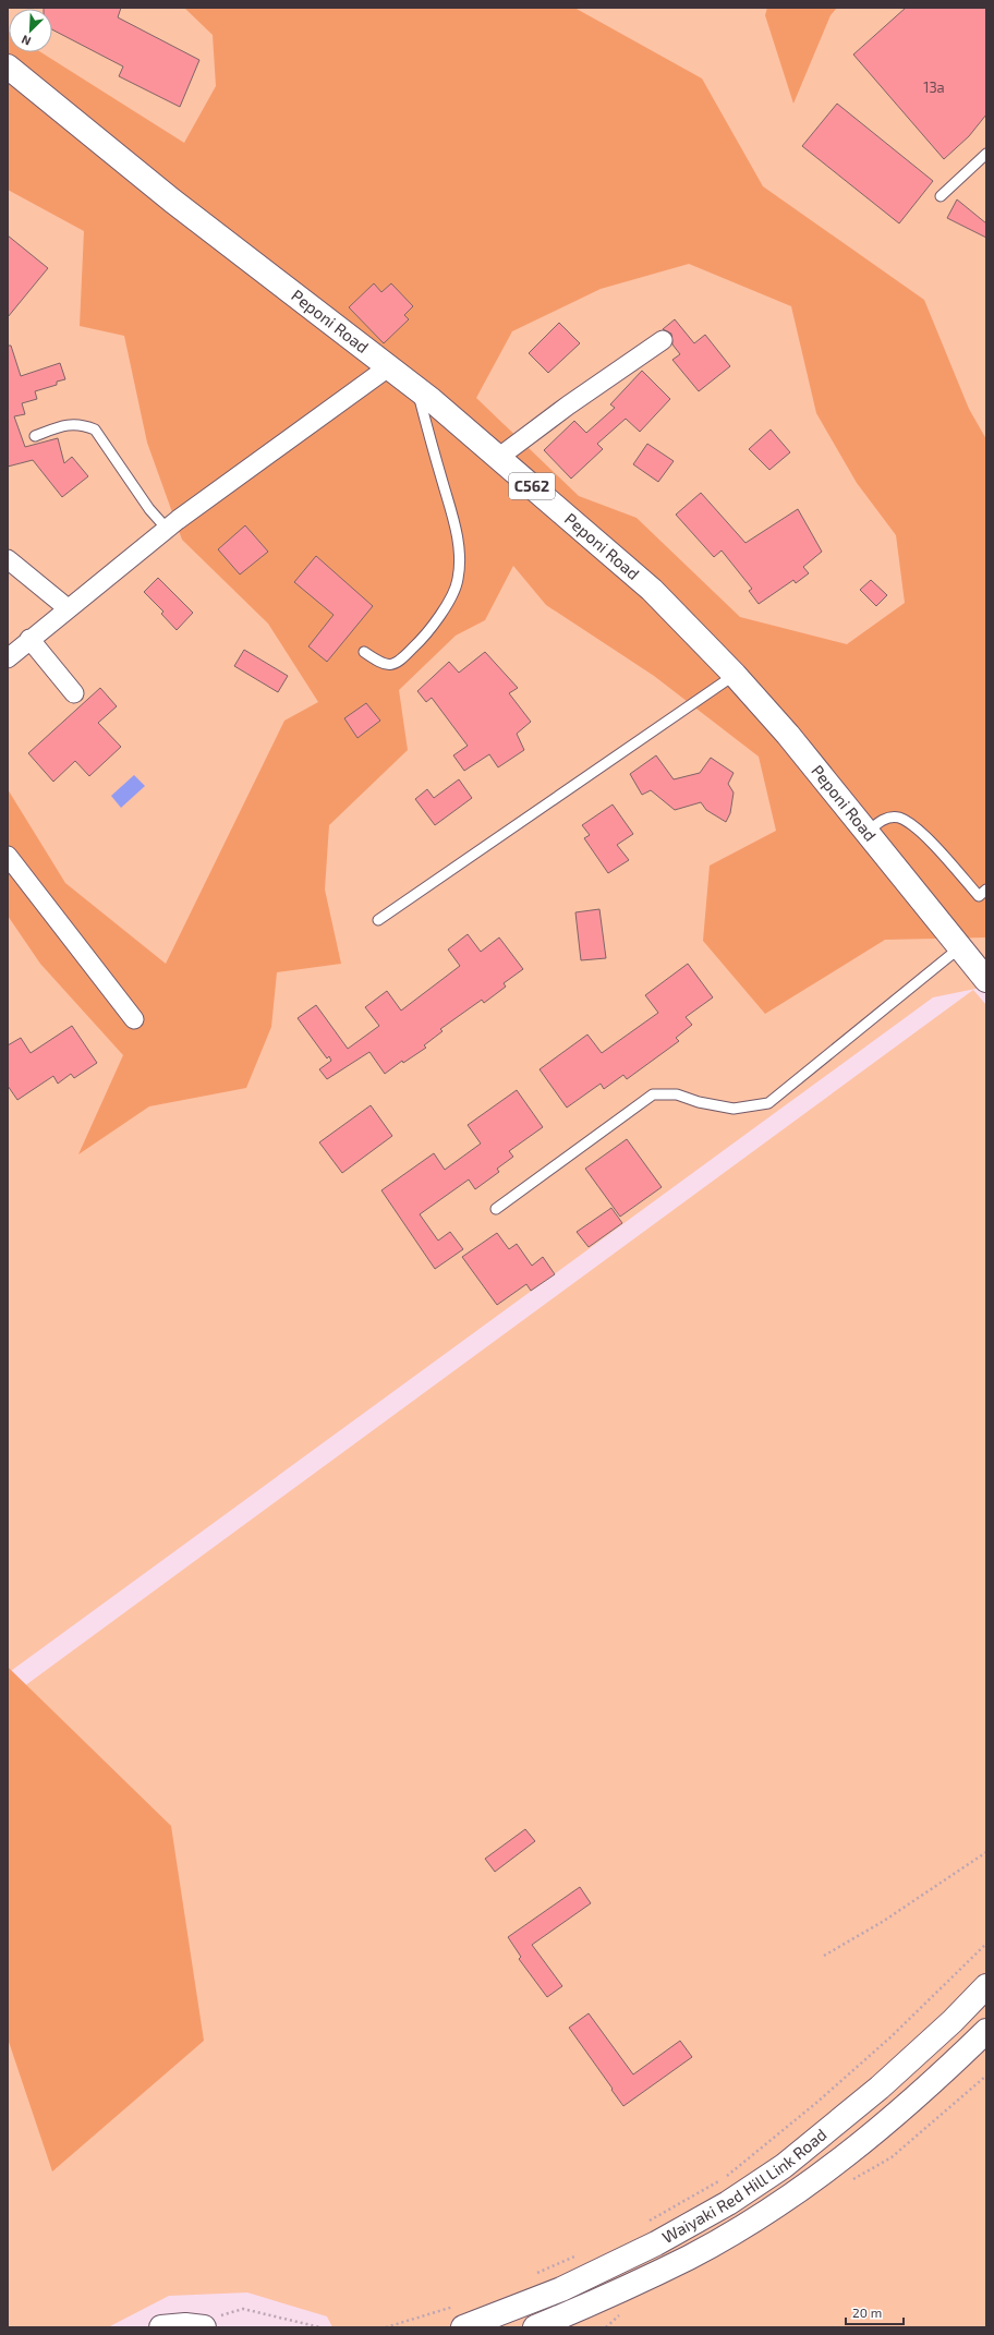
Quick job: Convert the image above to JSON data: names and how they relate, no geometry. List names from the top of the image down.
{
  "streets": {
    "main road": ["Peponi Road", "C562", "Waiyaki Red Hill Link Road"]
  },
  "house_numbers": ["13a"],
  "scale_bar": "20 m",
  "north": "bottom left"
}
